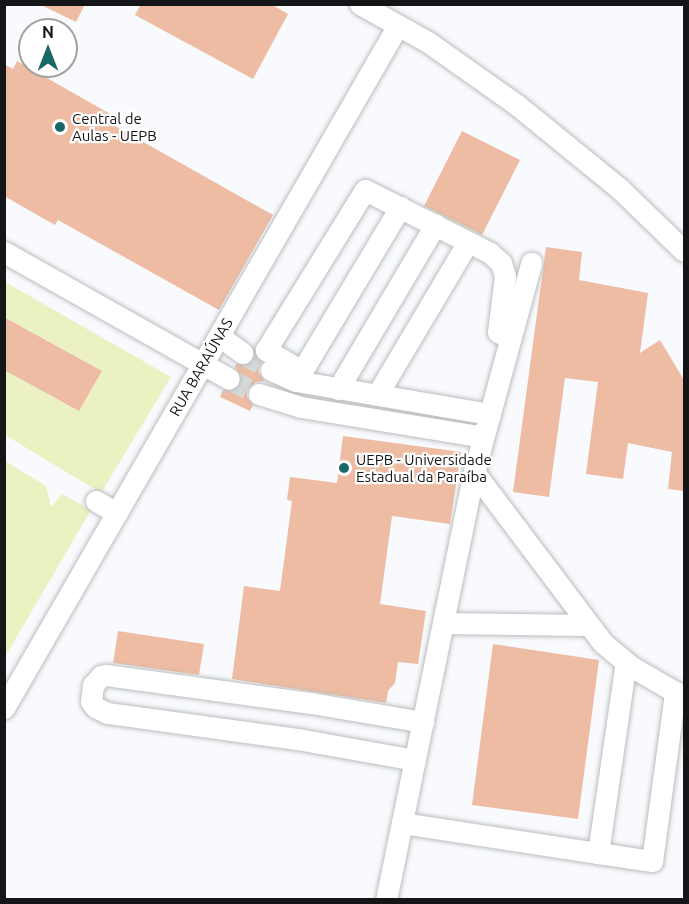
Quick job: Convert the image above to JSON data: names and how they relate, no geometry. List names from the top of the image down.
{
  "streets": {
    "street": ["RUA BARAÚNAS"]
  },
  "places": ["Central de Aulas - UEPB", "UEPB - Universidade Estadual da Paraíba"],
  "north": "top"
}
